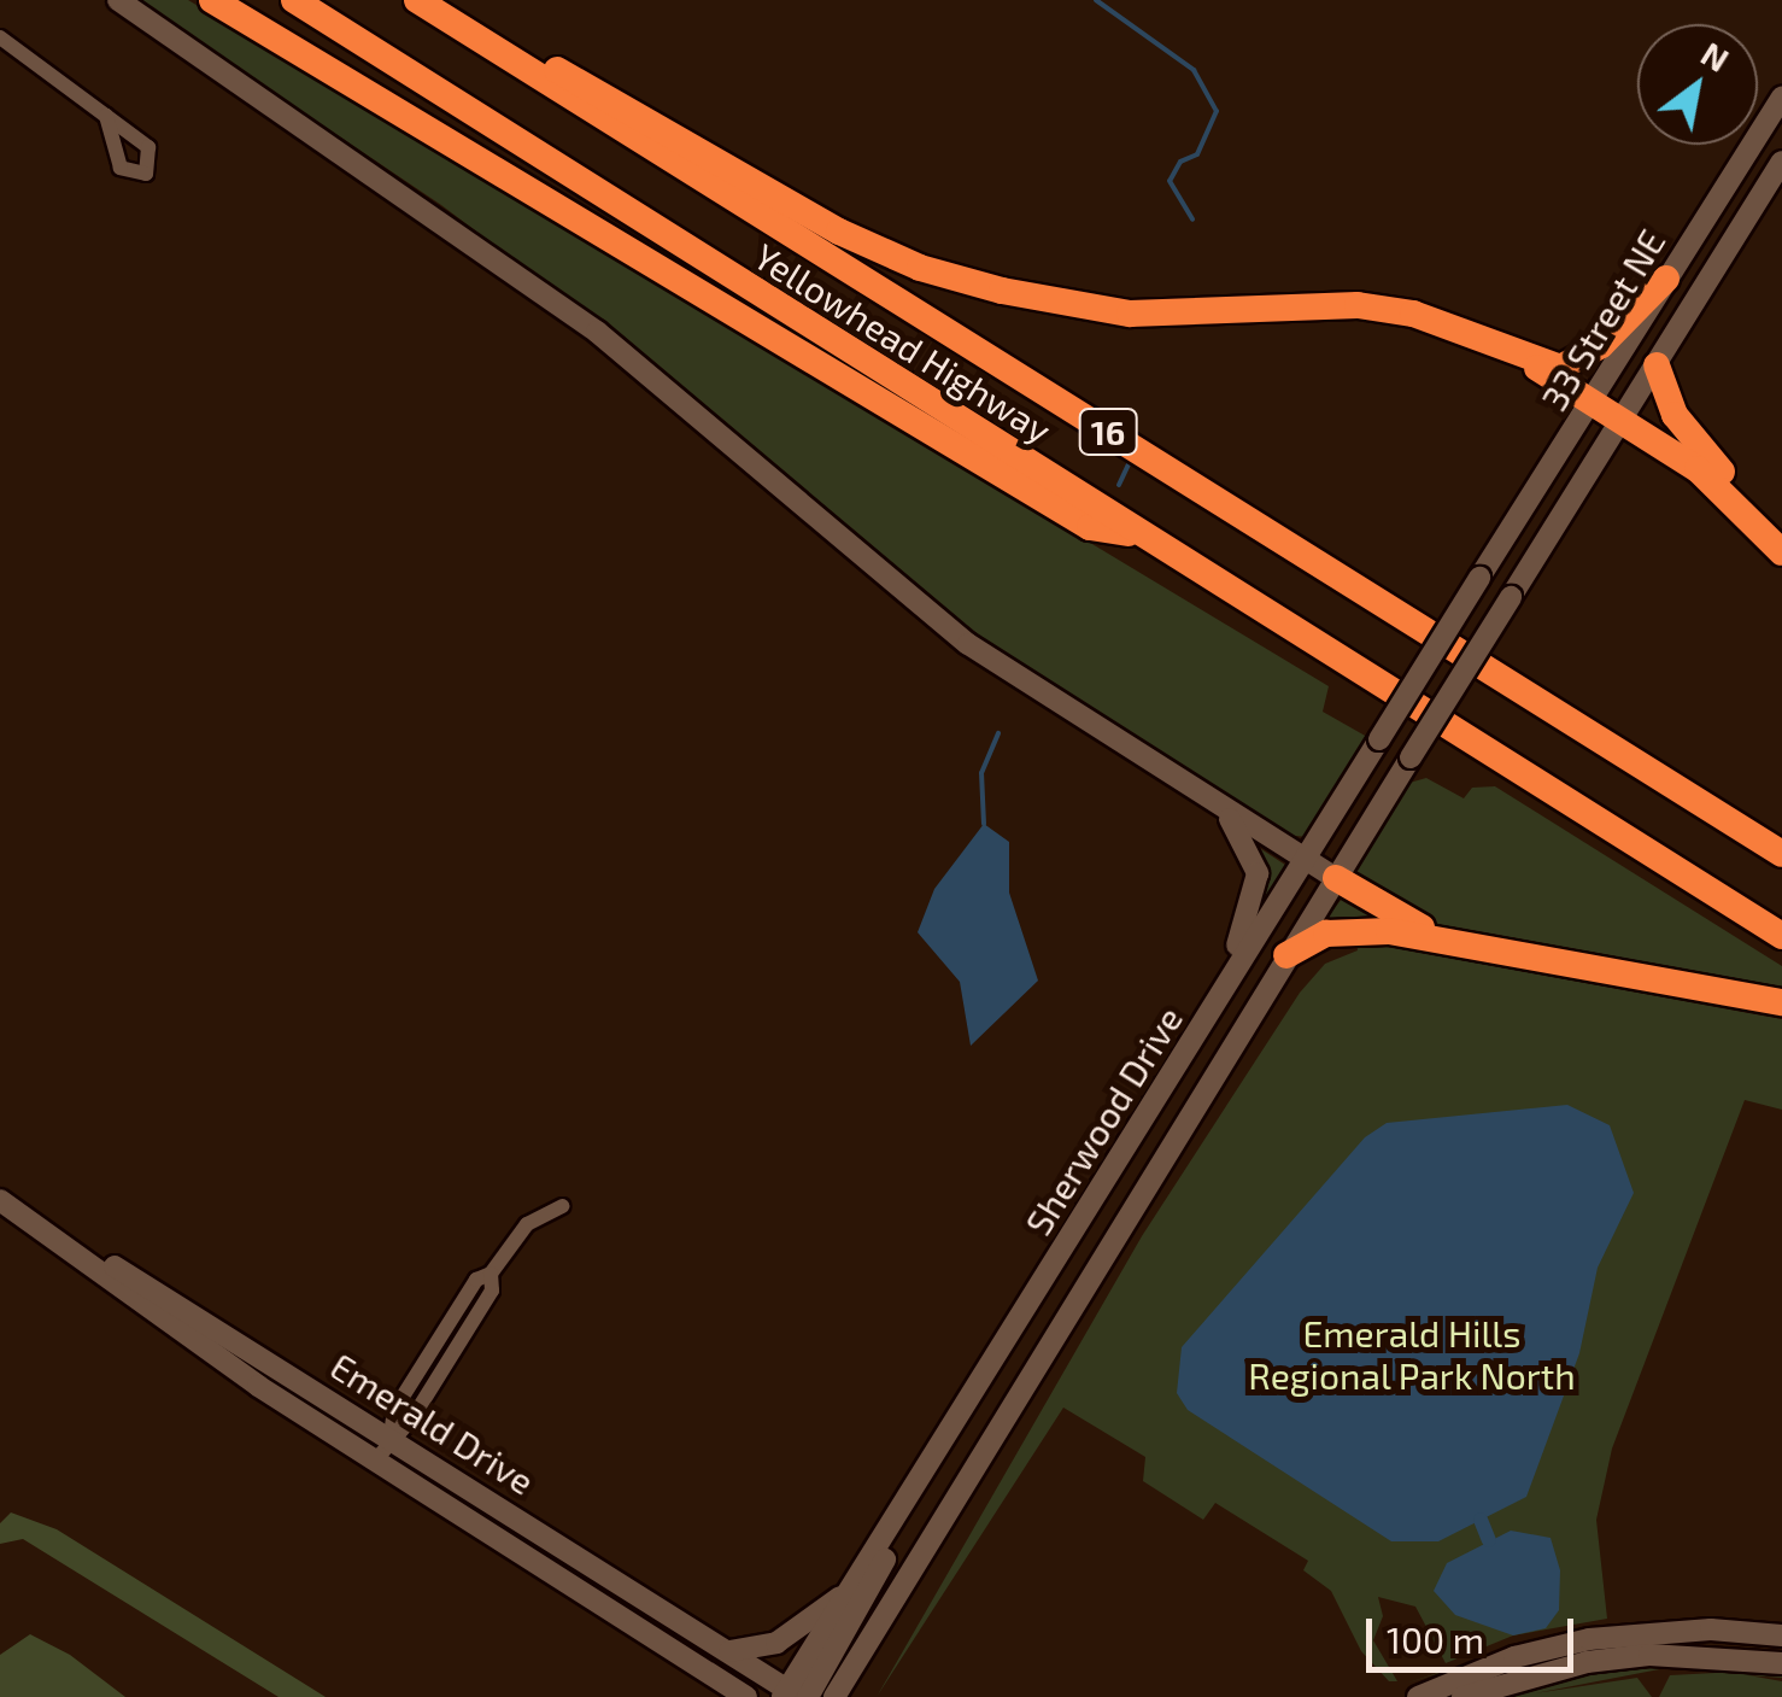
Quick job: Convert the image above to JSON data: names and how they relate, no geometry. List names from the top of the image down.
{
  "streets": {
    "highway": ["Yellowhead Highway", "16"],
    "main road": ["33 Street NE", "Sherwood Drive", "Emerald Drive"]
  },
  "crossings": [
    ["33 Street NE", "Sherwood Drive"],
    ["Sherwood Drive", "Emerald Drive"]
  ],
  "parks": ["Emerald Hills Regional Park North"],
  "scale_bar": "100 m",
  "north": "top right"
}
